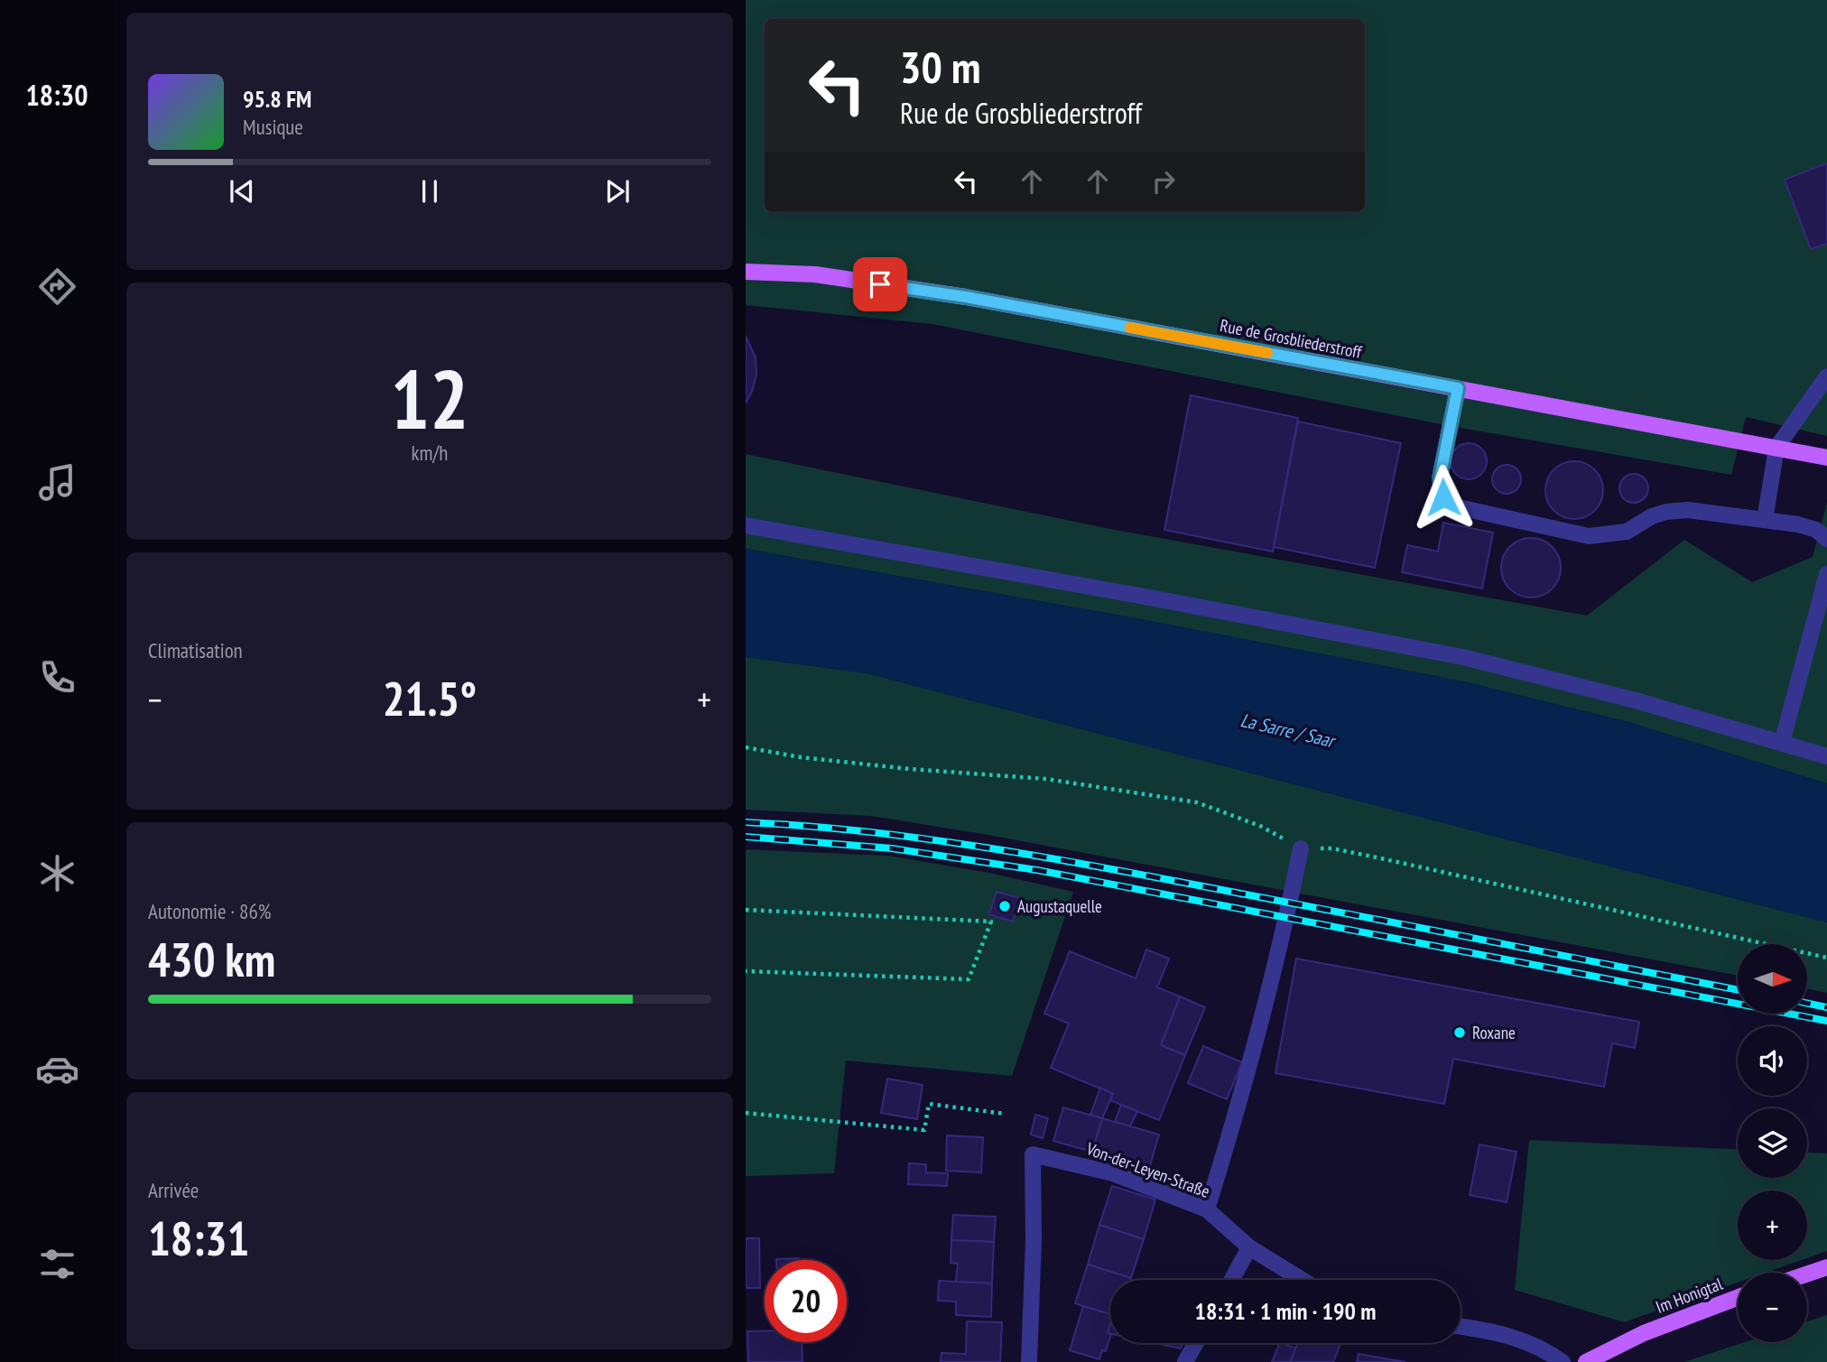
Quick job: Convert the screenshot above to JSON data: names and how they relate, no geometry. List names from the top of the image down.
{
  "streets": {
    "main road": ["Rue de Grosbliederstroff", "Im Honigtal"],
    "street": ["Von-der-Leyen-Straße"]
  },
  "water": ["La Sarre / Saar"],
  "places": ["Augustaquelle", "Roxane"],
  "north": "right",
  "page": {
    "tabs": "18:30",
    "turn": ["30 m", "Rue de Grosbliederstroff"],
    "song": ["95.8 FM", "Musique"],
    "tile": [
      ["12", "km/h"],
      "Climatisation",
      ["Autonomie · 86%", "430 km"],
      ["Arrivée", "18:31"]
    ],
    "heat": ["−", "21.5°", "+"],
    "map_buttons": ["+", "−"],
    "limit": "20",
    "trip": "18:31 · 1 min · 190 m"
  }
}
